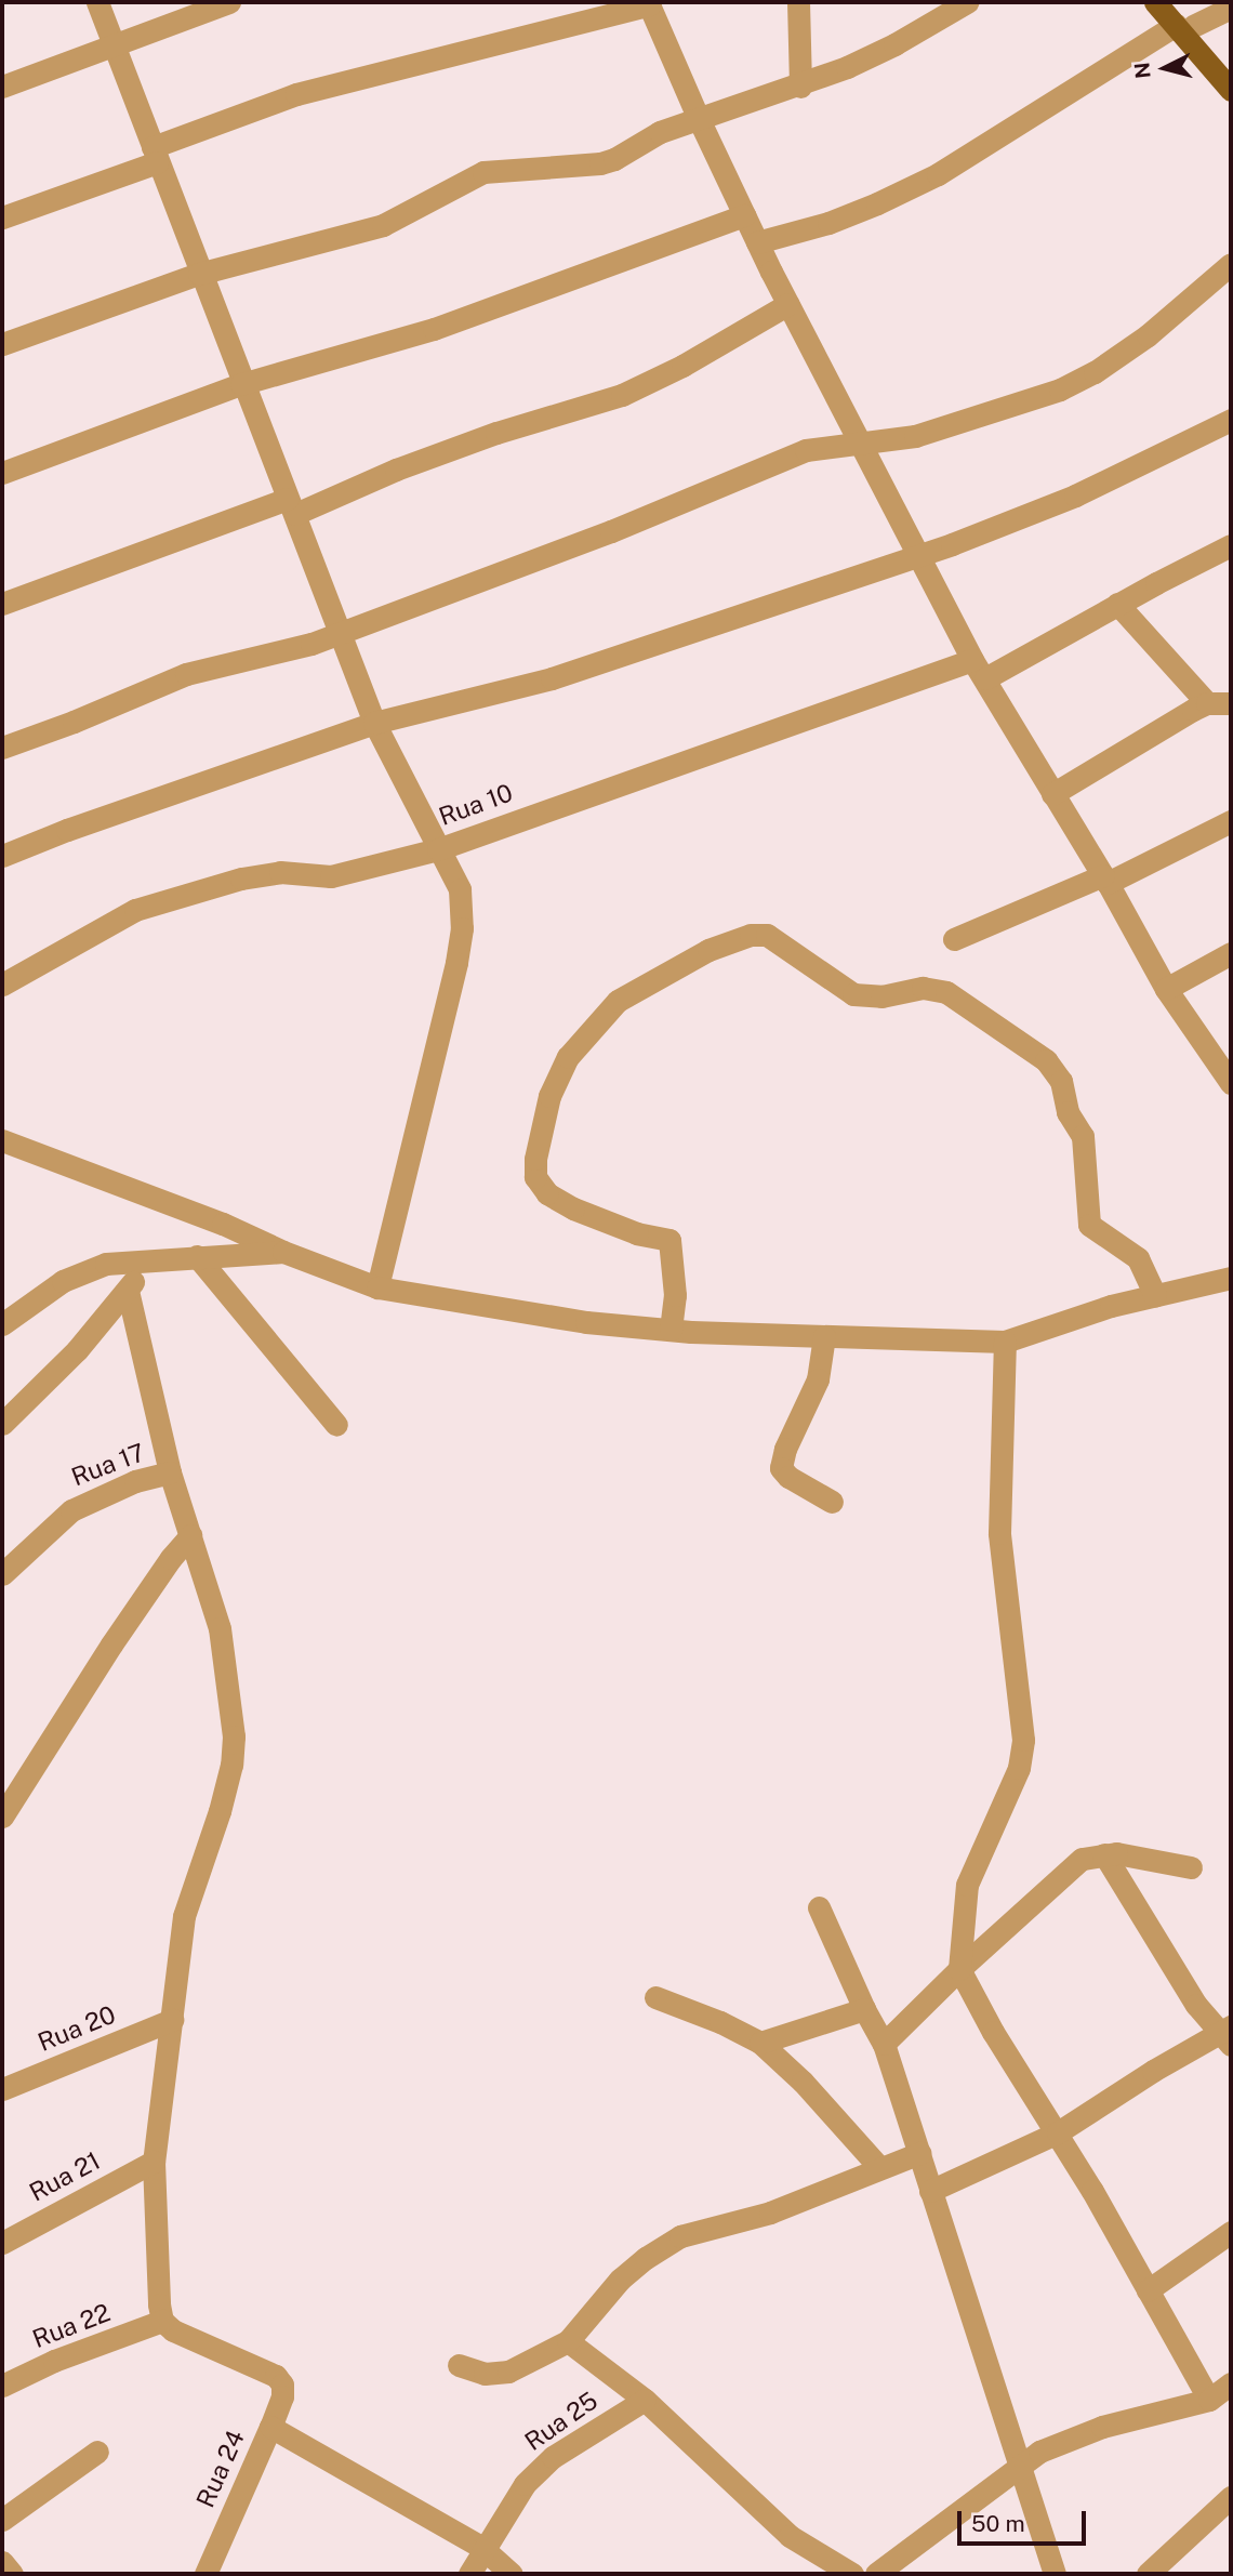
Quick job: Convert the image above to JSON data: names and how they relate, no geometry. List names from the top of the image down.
{
  "streets": {
    "street": [
      "Rua 10",
      "Rua 17",
      "Rua 20",
      "Rua 21",
      "Rua 22",
      "Rua 25",
      "Rua 24"
    ]
  },
  "crossings": [
    ["Rua 22", "Rua 24"]
  ],
  "scale_bar": "50 m",
  "north": "left"
}
